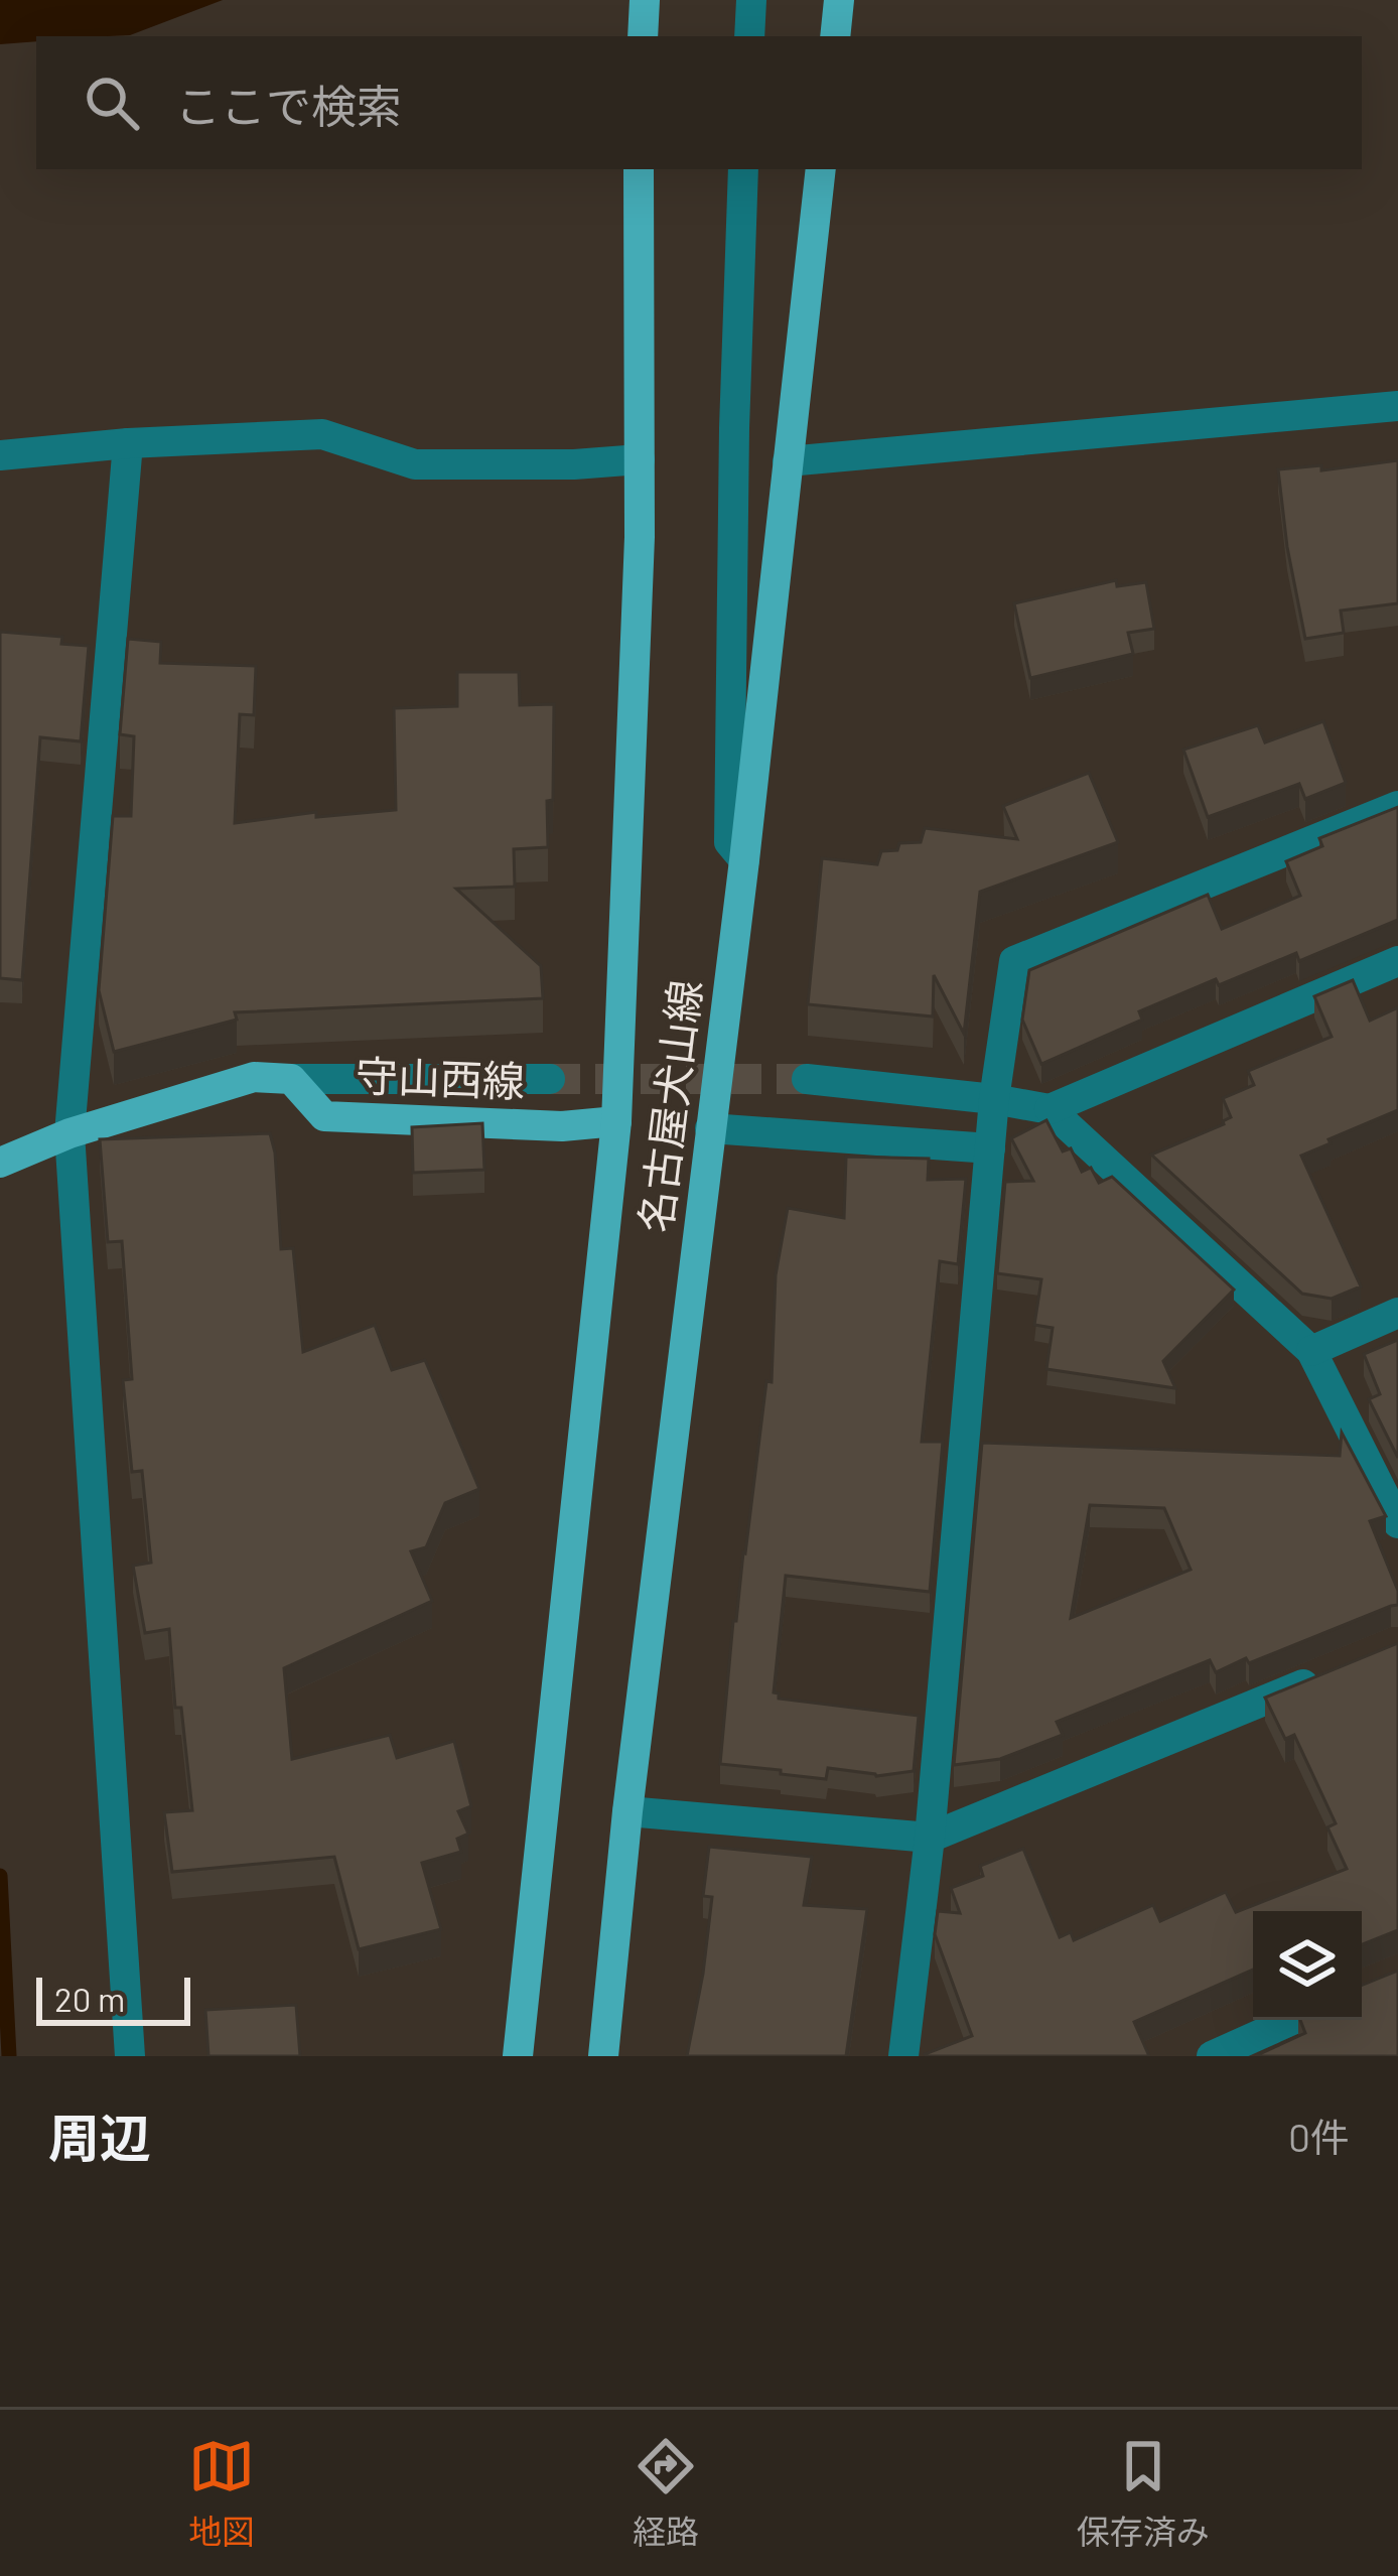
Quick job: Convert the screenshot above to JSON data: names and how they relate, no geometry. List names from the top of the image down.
{
  "streets": {
    "main road": ["守山西線", "名古屋犬山線"]
  },
  "crossings": [
    ["守山西線", "名古屋犬山線"]
  ],
  "scale_bar": "20 m",
  "page": {
    "search": "ここで検索",
    "scale": "20 m",
    "heading": ["周辺", "0件"],
    "nav": ["地図", "経路", "保存済み"]
  }
}
